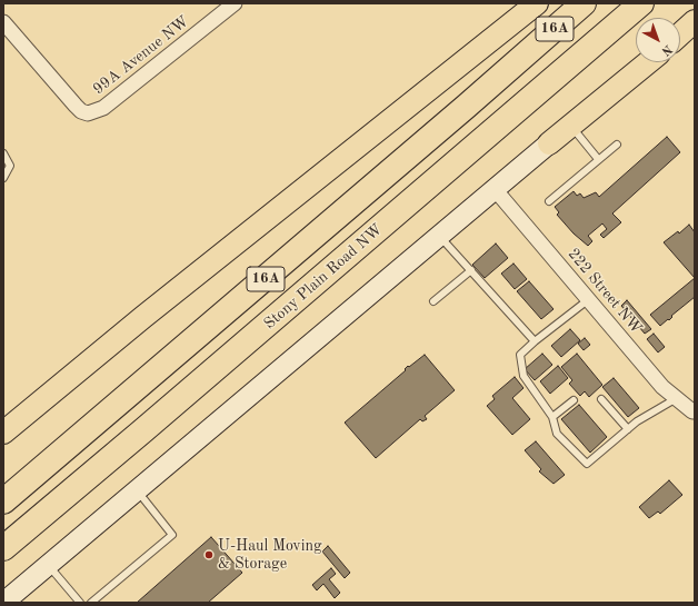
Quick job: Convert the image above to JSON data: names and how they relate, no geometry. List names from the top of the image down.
{
  "streets": {
    "highway": ["16A", "Stony Plain Road NW"],
    "street": ["99A Avenue NW", "222 Street NW"]
  },
  "places": ["U-Haul Moving & Storage"],
  "north": "bottom right"
}
